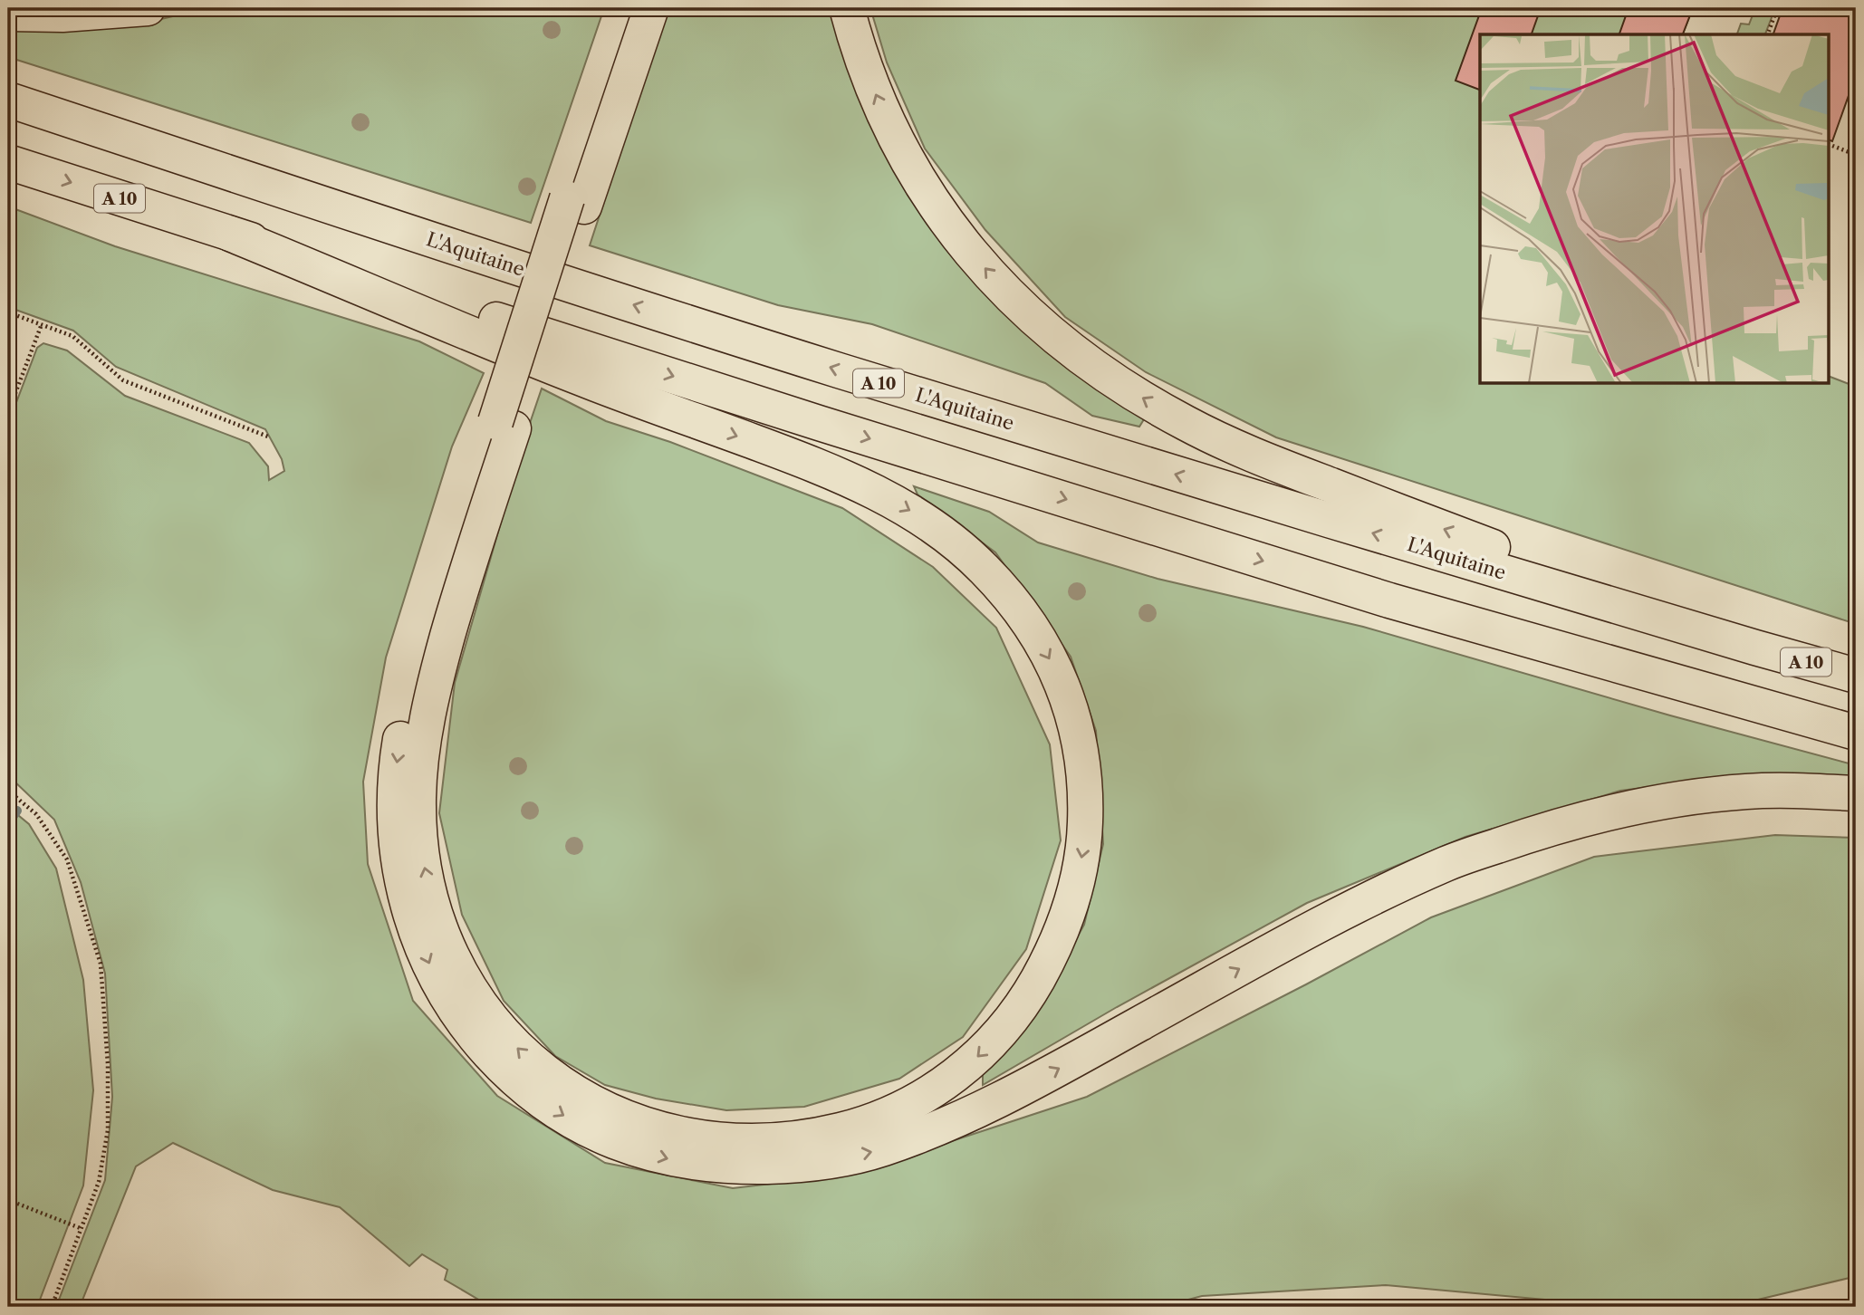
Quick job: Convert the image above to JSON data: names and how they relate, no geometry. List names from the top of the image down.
{
  "streets": {
    "highway": ["A 10", "L'Aquitaine"]
  }
}
